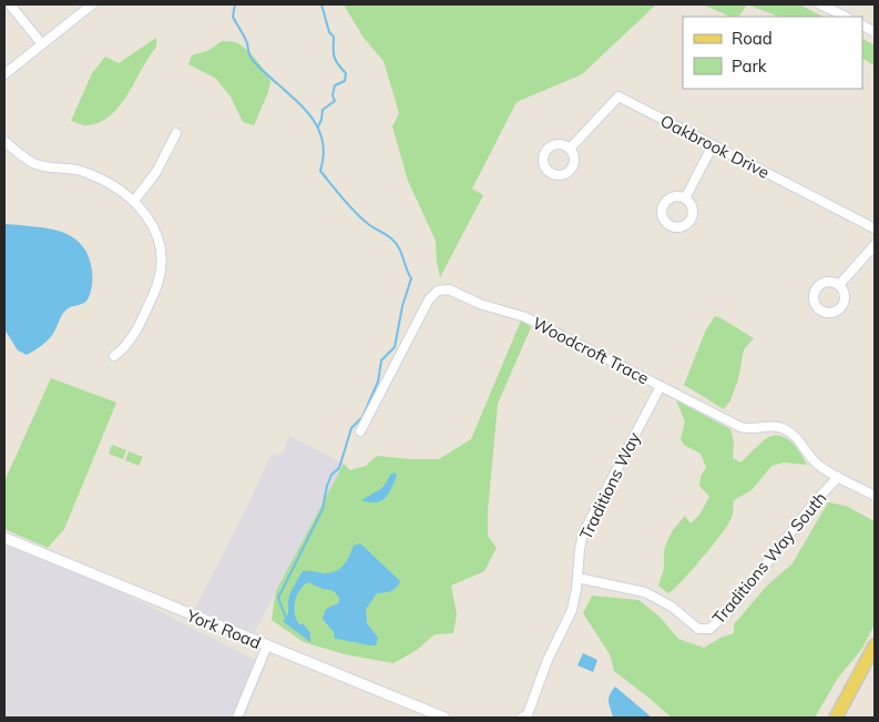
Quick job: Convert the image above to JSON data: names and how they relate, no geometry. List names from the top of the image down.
{
  "streets": {
    "street": [
      "Oakbrook Drive",
      "Woodcroft Trace",
      "Traditions Way",
      "Traditions Way South",
      "York Road"
    ]
  },
  "crossings": [
    ["Woodcroft Trace", "Traditions Way"],
    ["Woodcroft Trace", "Traditions Way South"],
    ["Traditions Way", "Traditions Way South"]
  ],
  "legend": ["Road", "Park"]
}
